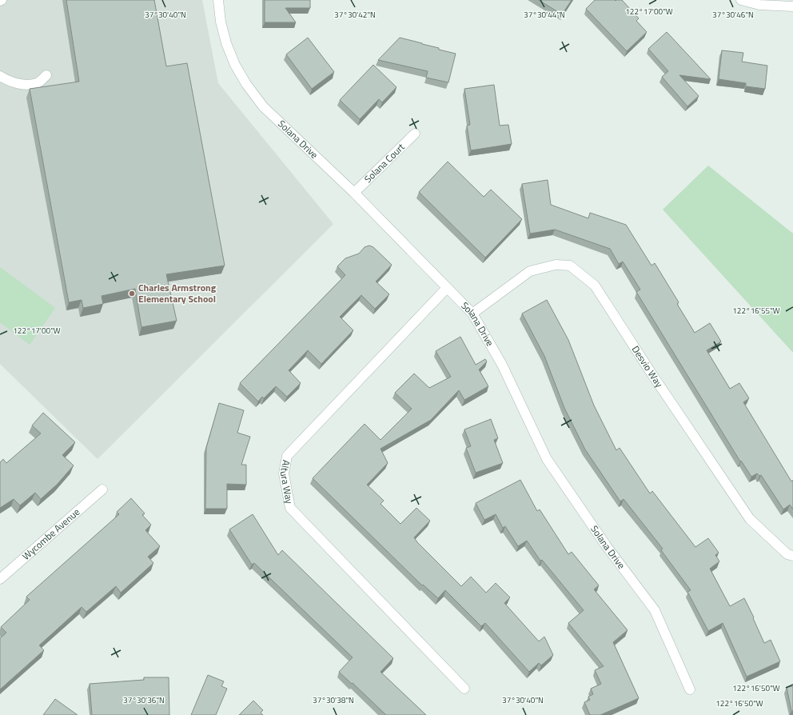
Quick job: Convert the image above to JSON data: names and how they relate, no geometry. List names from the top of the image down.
{
  "streets": {
    "street": [
      "Solana Drive",
      "Solana Court",
      "Desvio Way",
      "Altura Way",
      "Wycombe Avenue"
    ]
  },
  "crossings": [
    ["Solana Drive", "Solana Court"],
    ["Solana Drive", "Desvio Way"],
    ["Solana Drive", "Altura Way"]
  ],
  "places": ["Charles Armstrong Elementary School"],
  "coordinates": [
    "122°17'00\"W",
    "37°30'40\"N",
    "37°30'42\"N",
    "37°30'44\"N",
    "37°30'46\"N",
    "122°16'55\"W",
    "122°16'50\"W",
    "37°30'36\"N",
    "37°30'38\"N"
  ]
}
